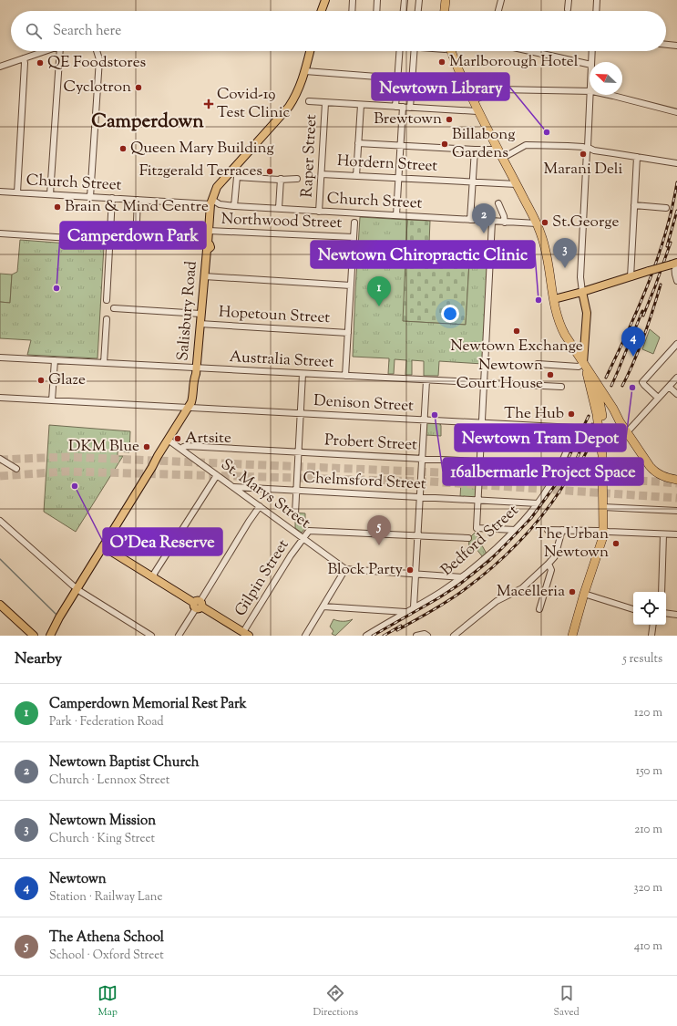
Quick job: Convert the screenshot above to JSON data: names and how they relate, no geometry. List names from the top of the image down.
{
  "streets": {
    "main road": ["Salisbury Road"],
    "street": [
      "Raper Street",
      "Hordern Street",
      "Church Street",
      "Northwood Street",
      "Hopetoun Street",
      "Australia Street",
      "Denison Street",
      "Probert Street",
      "Chelmsford Street",
      "St. Marys Street",
      "Bedford Street",
      "Gilpin Street"
    ]
  },
  "crossings": [
    ["Raper Street", "Hordern Street"],
    ["Raper Street", "Church Street"],
    ["Church Street", "Salisbury Road"],
    ["Northwood Street", "Salisbury Road"],
    ["Salisbury Road", "Hopetoun Street"],
    ["Salisbury Road", "Australia Street"],
    ["Salisbury Road", "Denison Street"],
    ["Salisbury Road", "St. Marys Street"],
    ["Denison Street", "Bedford Street"],
    ["Probert Street", "St. Marys Street"],
    ["Probert Street", "Bedford Street"],
    ["Chelmsford Street", "St. Marys Street"],
    ["Chelmsford Street", "Bedford Street"],
    ["St. Marys Street", "Gilpin Street"]
  ],
  "districts": ["Camperdown"],
  "places": {
    "other": [
      "Marlborough Hotel",
      "QE Foodstores",
      "Cyclotron",
      "Brewtown",
      "Newtown Library",
      "Billabong Gardens",
      "Queen Mary Building",
      "Marani Deli",
      "Fitzgerald Terraces",
      "Brain & Mind Centre",
      "St.George",
      "Camperdown Park",
      "Newtown Chiropractic Clinic",
      "Newtown Exchange",
      "Newtown Court House",
      "Glaze",
      "Newtown Tram Depot",
      "The Hub",
      "16albermarle Project Space",
      "Artsite",
      "DKM Blue",
      "O’Dea Reserve",
      "The Urban Newtown",
      "Block Party",
      "Macelleria"
    ],
    "health": ["Covid-19 Test Clinic"]
  },
  "north": "top left",
  "page": {
    "search": "Search here",
    "pins": [
      "2",
      "3",
      "1",
      "4",
      "5"
    ],
    "heading": ["Nearby", "5 results"],
    "list": [
      {
        "mark": "1",
        "name": "Camperdown Memorial Rest Park",
        "note": "Park · Federation Road",
        "value": "120 m"
      },
      {
        "mark": "2",
        "name": "Newtown Baptist Church",
        "note": "Church · Lennox Street",
        "value": "150 m"
      },
      {
        "mark": "3",
        "name": "Newtown Mission",
        "note": "Church · King Street",
        "value": "210 m"
      },
      {
        "mark": "4",
        "name": "Newtown",
        "note": "Station · Railway Lane",
        "value": "320 m"
      },
      {
        "mark": "5",
        "name": "The Athena School",
        "note": "School · Oxford Street",
        "value": "410 m"
      }
    ],
    "nav": ["Map", "Directions", "Saved"]
  }
}
